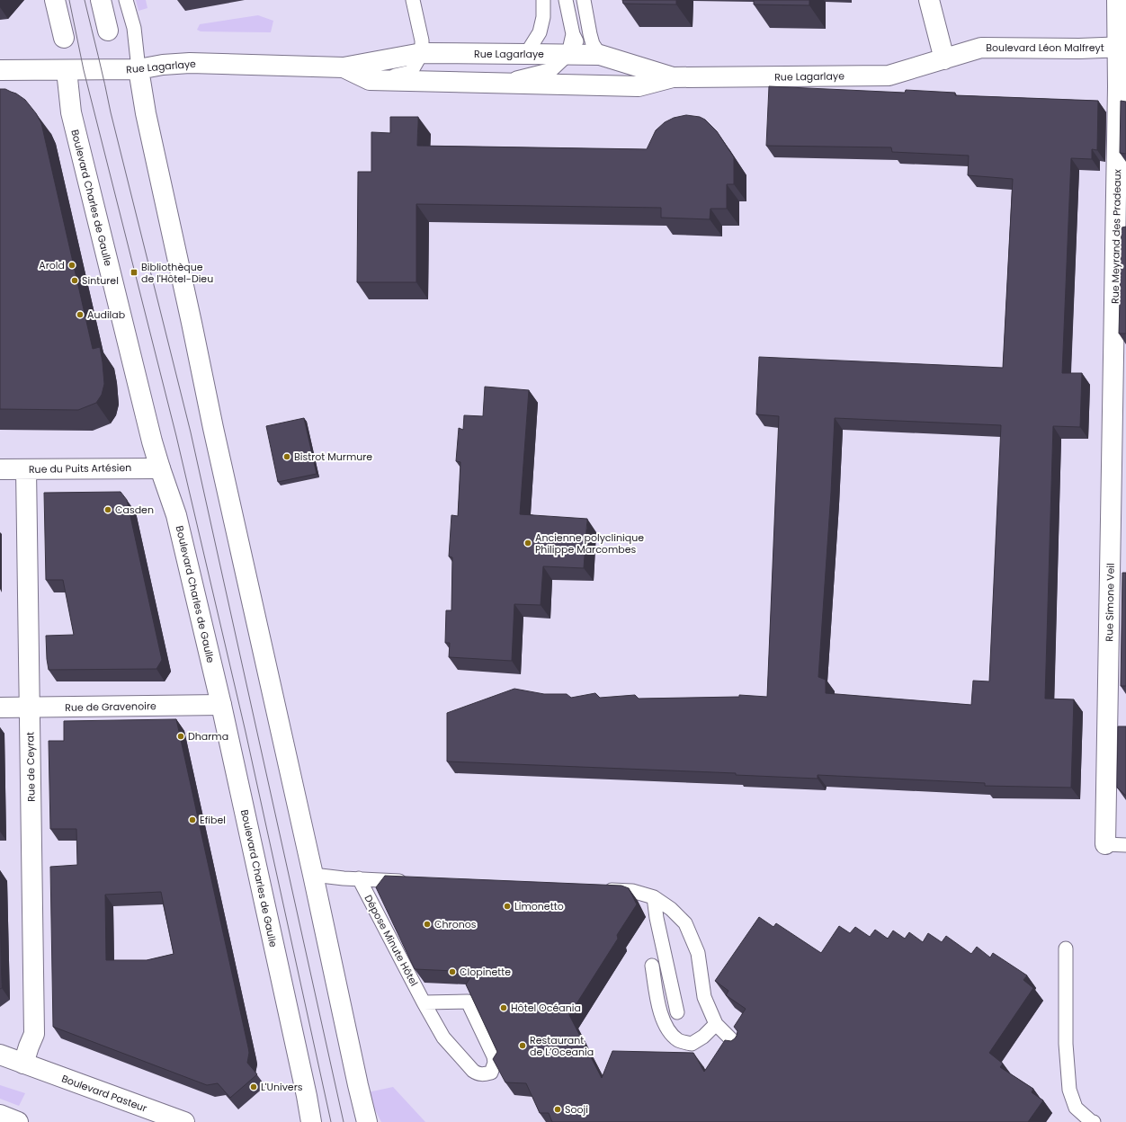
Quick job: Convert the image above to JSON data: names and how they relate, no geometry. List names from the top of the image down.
{
  "streets": {
    "main road": [
      "Boulevard Léon Malfreyt",
      "Rue Lagarlaye",
      "Boulevard Charles de Gaulle",
      "Rue Meyrand des Pradeaux",
      "Rue du Puits Artésien",
      "Rue Simone Veil",
      "Rue de Gravenoire",
      "Rue de Ceyrat",
      "Boulevard Pasteur"
    ],
    "lane": ["Dépose Minute Hôtel"]
  },
  "crossings": [
    ["Boulevard Léon Malfreyt", "Rue Lagarlaye"],
    ["Boulevard Léon Malfreyt", "Rue Meyrand des Pradeaux"],
    ["Rue Lagarlaye", "Boulevard Charles de Gaulle"],
    ["Boulevard Charles de Gaulle", "Rue du Puits Artésien"],
    ["Boulevard Charles de Gaulle", "Rue de Gravenoire"],
    ["Rue Meyrand des Pradeaux", "Rue Simone Veil"],
    ["Rue du Puits Artésien", "Rue de Ceyrat"],
    ["Rue de Gravenoire", "Rue de Ceyrat"],
    ["Rue de Ceyrat", "Boulevard Pasteur"]
  ],
  "places": {
    "other": [
      "Arold",
      "Sinturel",
      "Audilab",
      "Bistrot Murmure",
      "Casden",
      "Ancienne polyclinique Philippe Marcombes",
      "Dharma",
      "Efibel",
      "Limonetto",
      "Chronos",
      "Clopinette",
      "Hôtel Océania",
      "Restaurant de L’Oceania",
      "L'Univers",
      "Sooji"
    ],
    "transit": ["Bibliothèque de l'Hôtel-Dieu"]
  }
}
